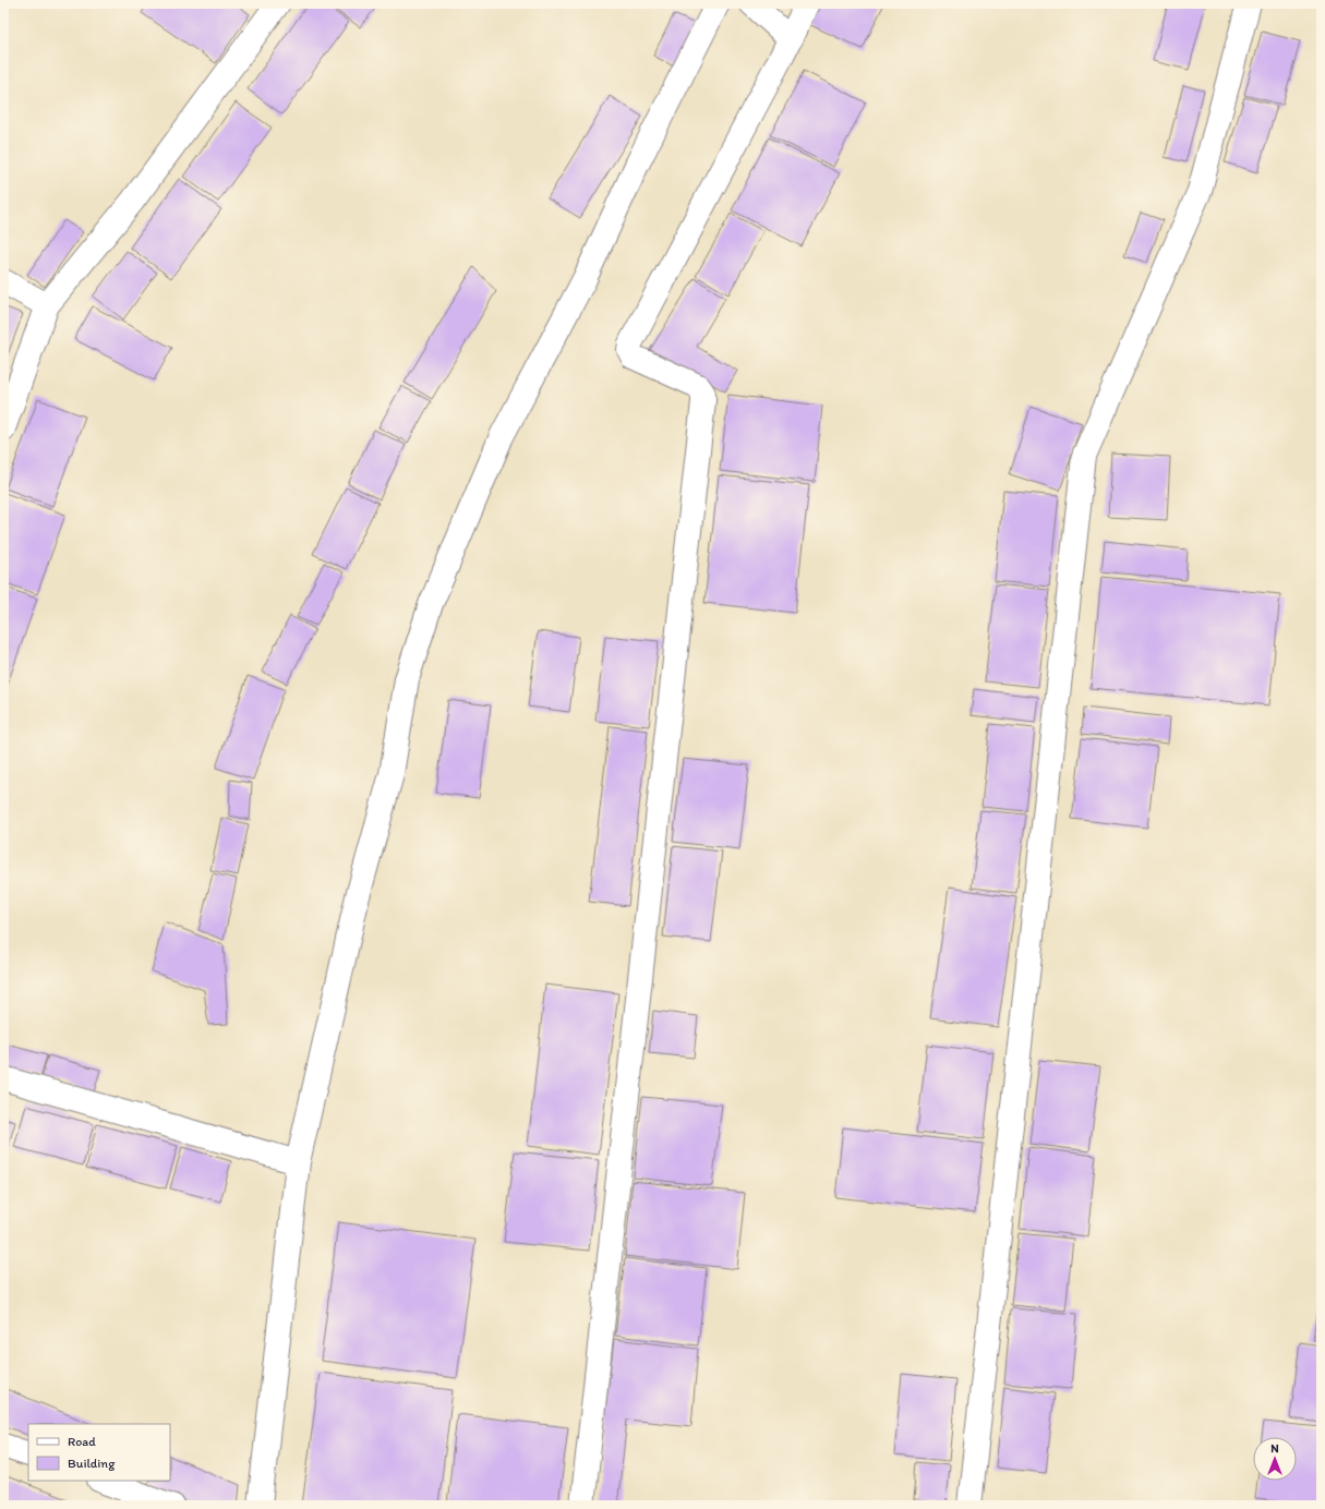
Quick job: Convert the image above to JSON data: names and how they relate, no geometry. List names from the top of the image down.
{
  "legend": ["Road", "Building"],
  "north": "top"
}
